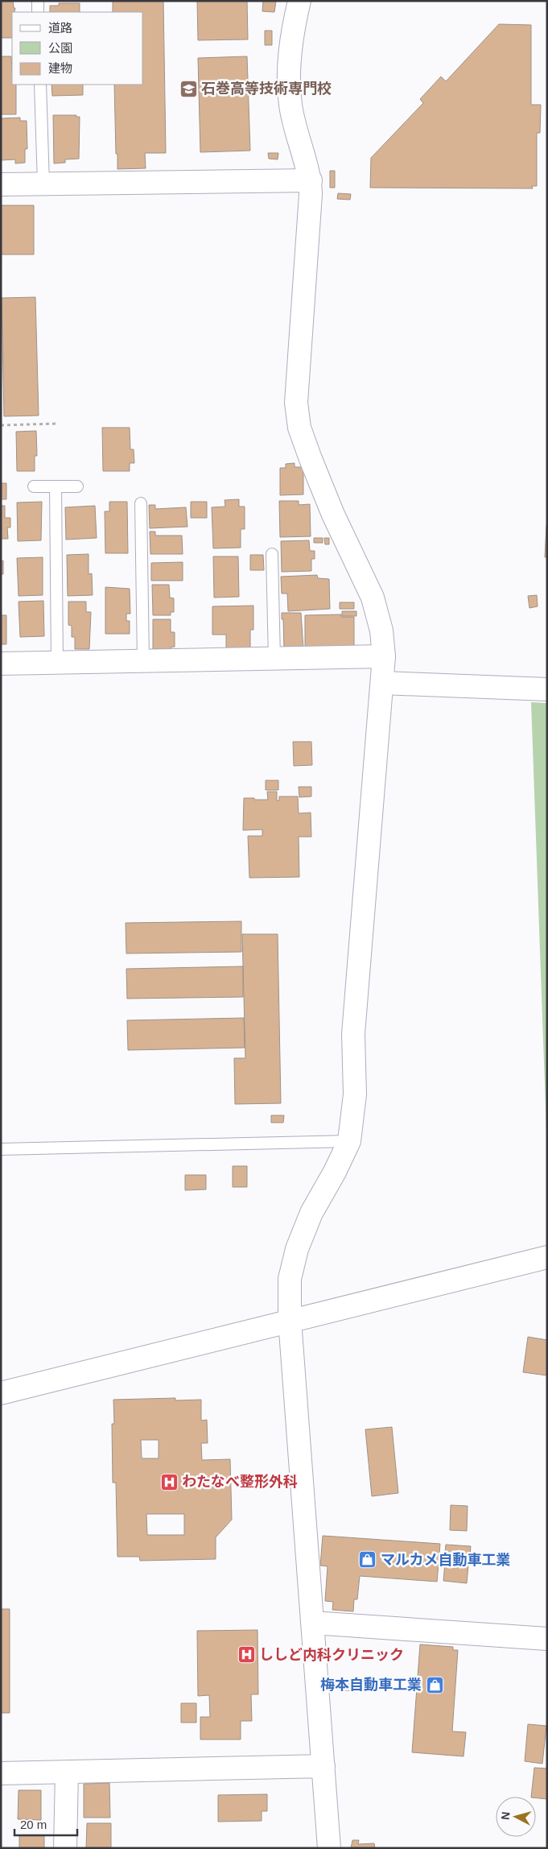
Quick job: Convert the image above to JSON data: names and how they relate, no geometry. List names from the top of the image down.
{
  "places": {
    "school or university": ["石巻高等技術専門校"],
    "hospital": ["わたなべ整形外科", "ししど内科クリニック"],
    "shop": ["マルカメ自動車工業", "梅本自動車工業"]
  },
  "legend": ["道路", "公園", "建物"],
  "scale_bar": "20 m",
  "north": "left"
}
